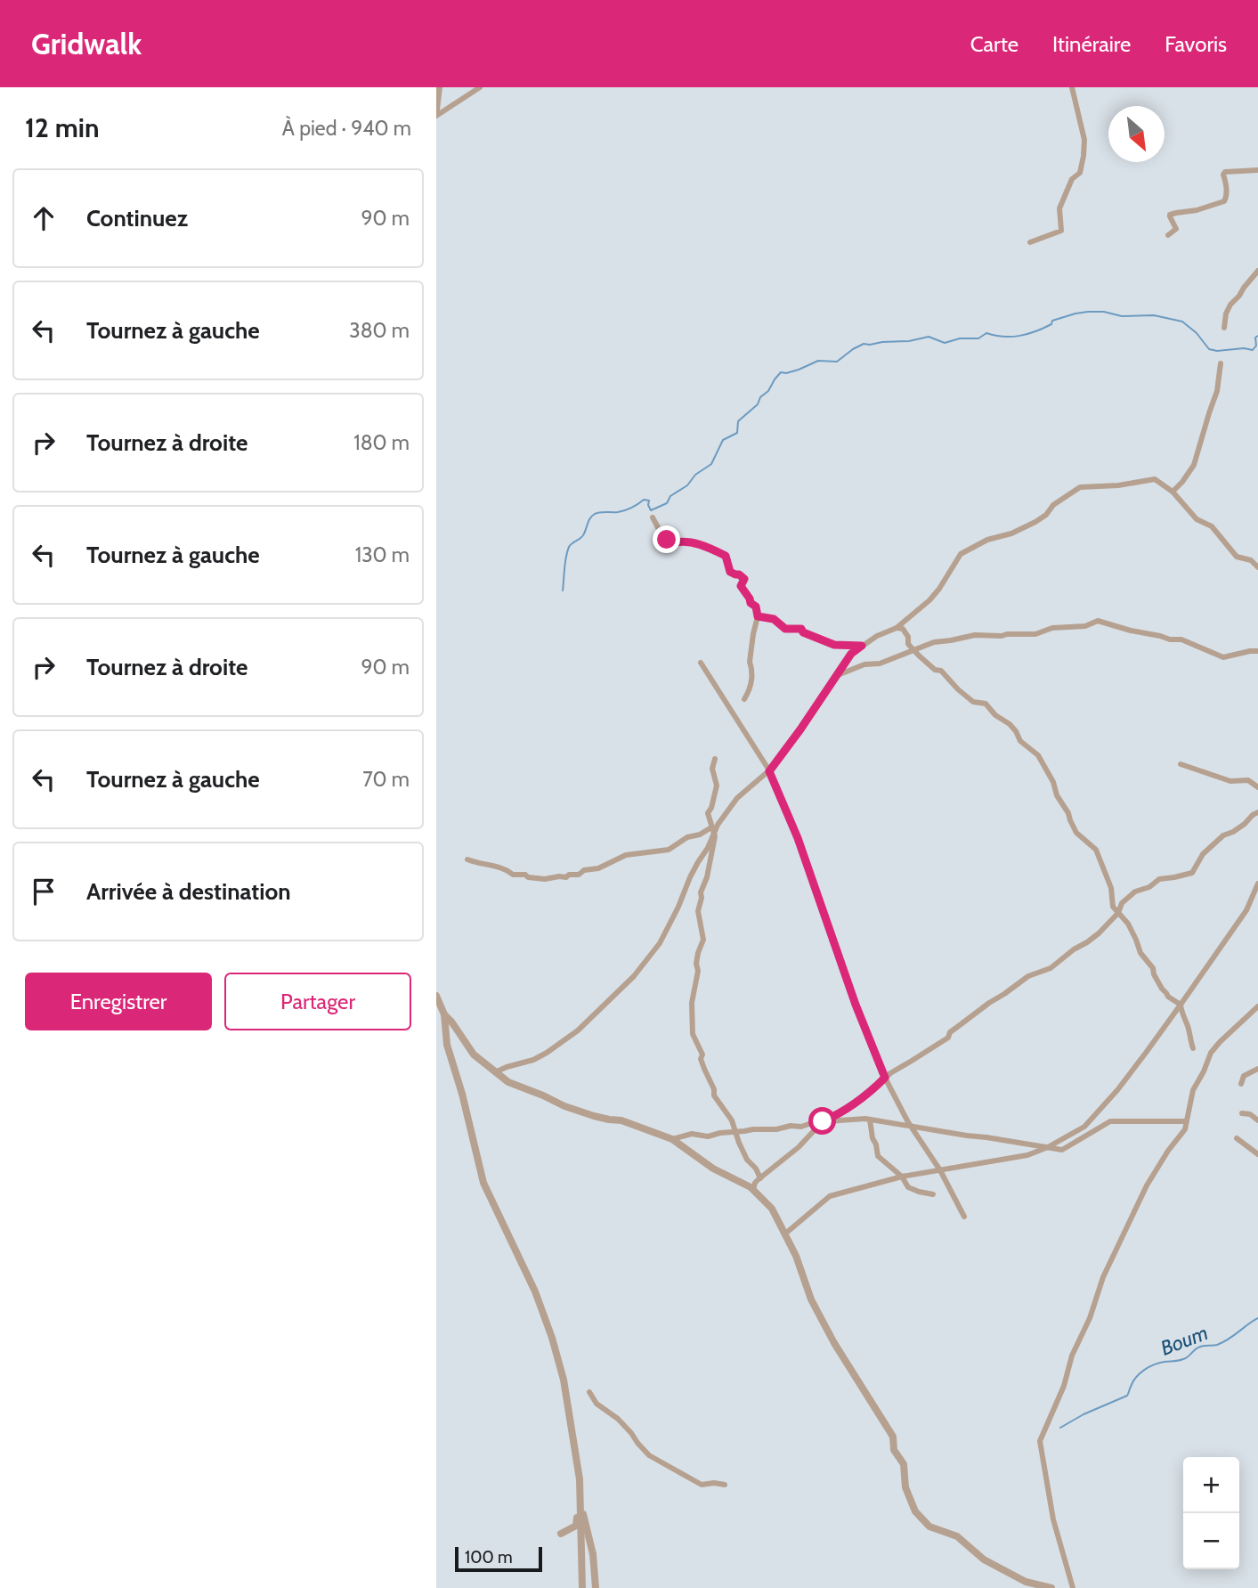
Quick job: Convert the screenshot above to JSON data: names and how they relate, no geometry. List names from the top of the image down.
{
  "water": ["Boum"],
  "scale_bar": "100 m",
  "north": "bottom right",
  "page": {
    "header": "Gridwalk",
    "nav": ["Carte", "Itinéraire", "Favoris"],
    "heading": ["12 min", "À pied · 940 m"],
    "list": [
      ["Continuez", "90 m"],
      ["Tournez à gauche", "380 m"],
      ["Tournez à droite", "180 m"],
      ["Tournez à gauche", "130 m"],
      ["Tournez à droite", "90 m"],
      ["Tournez à gauche", "70 m"],
      "Arrivée à destination"
    ],
    "buttons": ["Enregistrer", "Partager"],
    "map_buttons": ["+", "−"],
    "scale": "100 m"
  }
}
